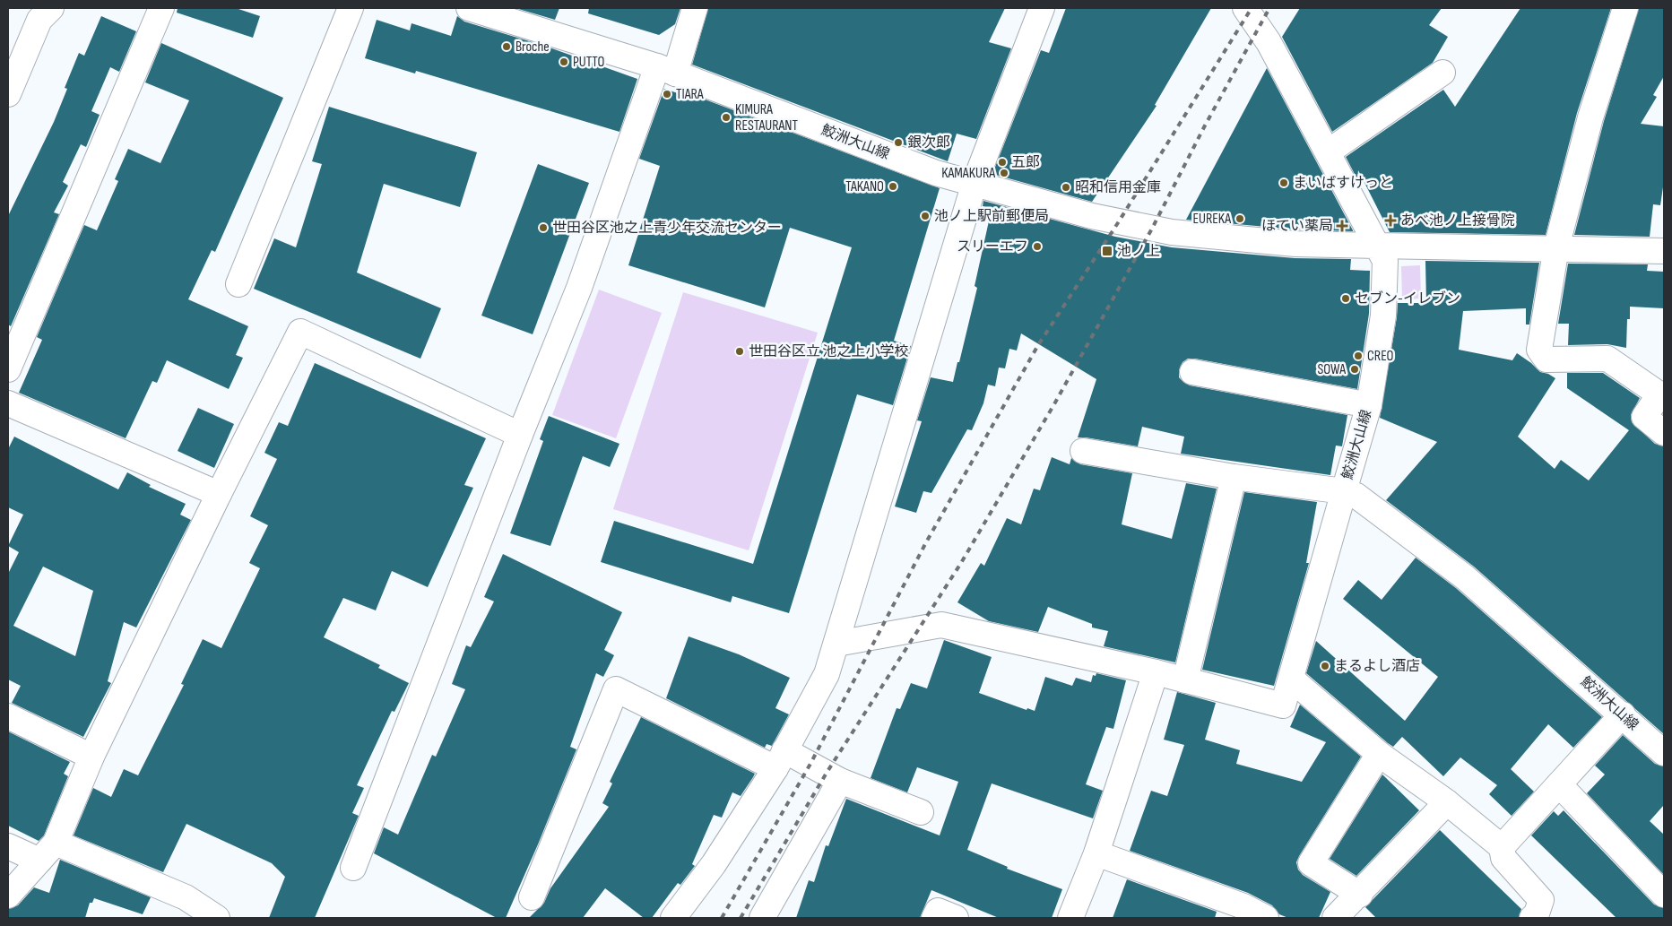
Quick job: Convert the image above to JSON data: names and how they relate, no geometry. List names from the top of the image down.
{
  "streets": {
    "street": ["鮫洲大山線"]
  },
  "places": {
    "other": [
      "Broche",
      "PUTTO",
      "TIARA",
      "KIMURA RESTAURANT",
      "銀次郎",
      "五郎",
      "KAMAKURA",
      "まいばすけっと",
      "TAKANO",
      "昭和信用金庫",
      "池ノ上駅前郵便局",
      "EUREKA",
      "世田谷区池之上青少年交流センター",
      "スリーエフ",
      "セブン-イレブン",
      "世田谷区立 池之上小学校",
      "CREO",
      "SOWA",
      "まるよし酒店"
    ],
    "health": ["あべ池ノ上接骨院", "ほてい薬局"],
    "transit": ["池ノ上"]
  }
}
